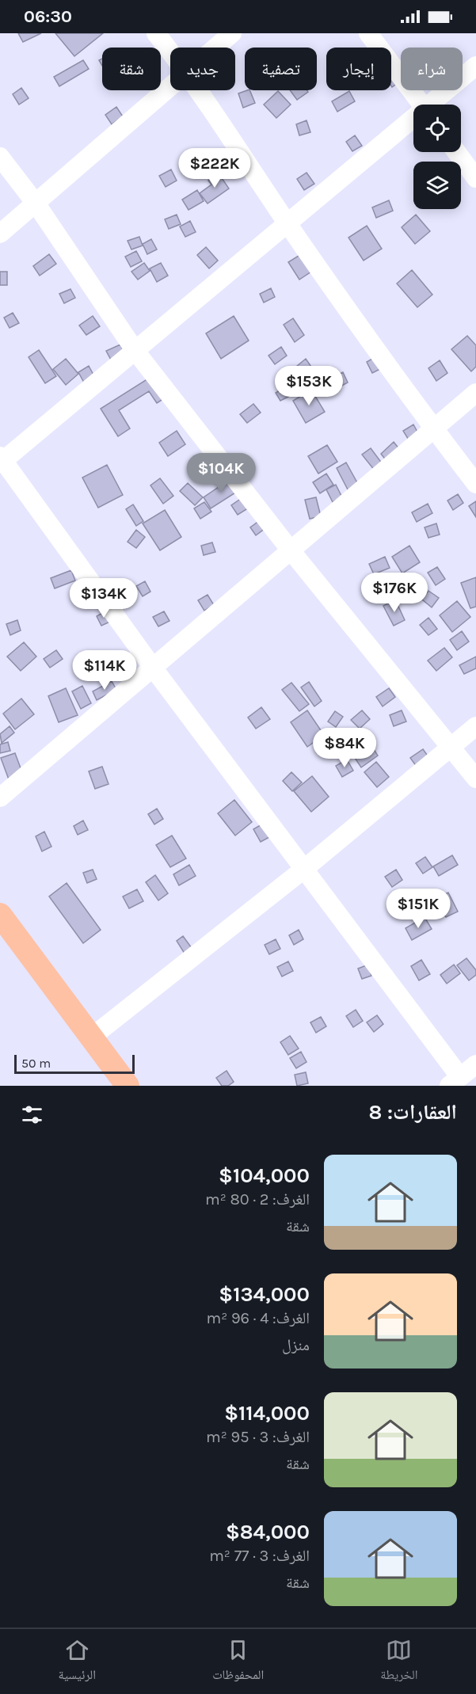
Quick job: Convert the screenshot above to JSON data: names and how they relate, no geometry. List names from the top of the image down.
{
  "scale_bar": "50 m",
  "page": {
    "status": "06:30",
    "chip": [
      "شراء",
      "إيجار",
      "تصفية",
      "جديد",
      "شقة"
    ],
    "price": [
      "$222K",
      "$153K",
      "$104K",
      "$176K",
      "$134K",
      "$114K",
      "$84K",
      "$151K"
    ],
    "scale": "50 m",
    "heading": "العقارات: 8",
    "list": [
      {
        "name": "$104,000",
        "note": "الغرف: 2 · 80 m² · شقة"
      },
      {
        "name": "$134,000",
        "note": "الغرف: 4 · 96 m² · منزل"
      },
      {
        "name": "$114,000",
        "note": "الغرف: 3 · 95 m² · شقة"
      },
      {
        "name": "$84,000",
        "note": "الغرف: 3 · 77 m² · شقة"
      }
    ],
    "tabs": ["الخريطة", "المحفوظات", "الرئيسية"]
  }
}
